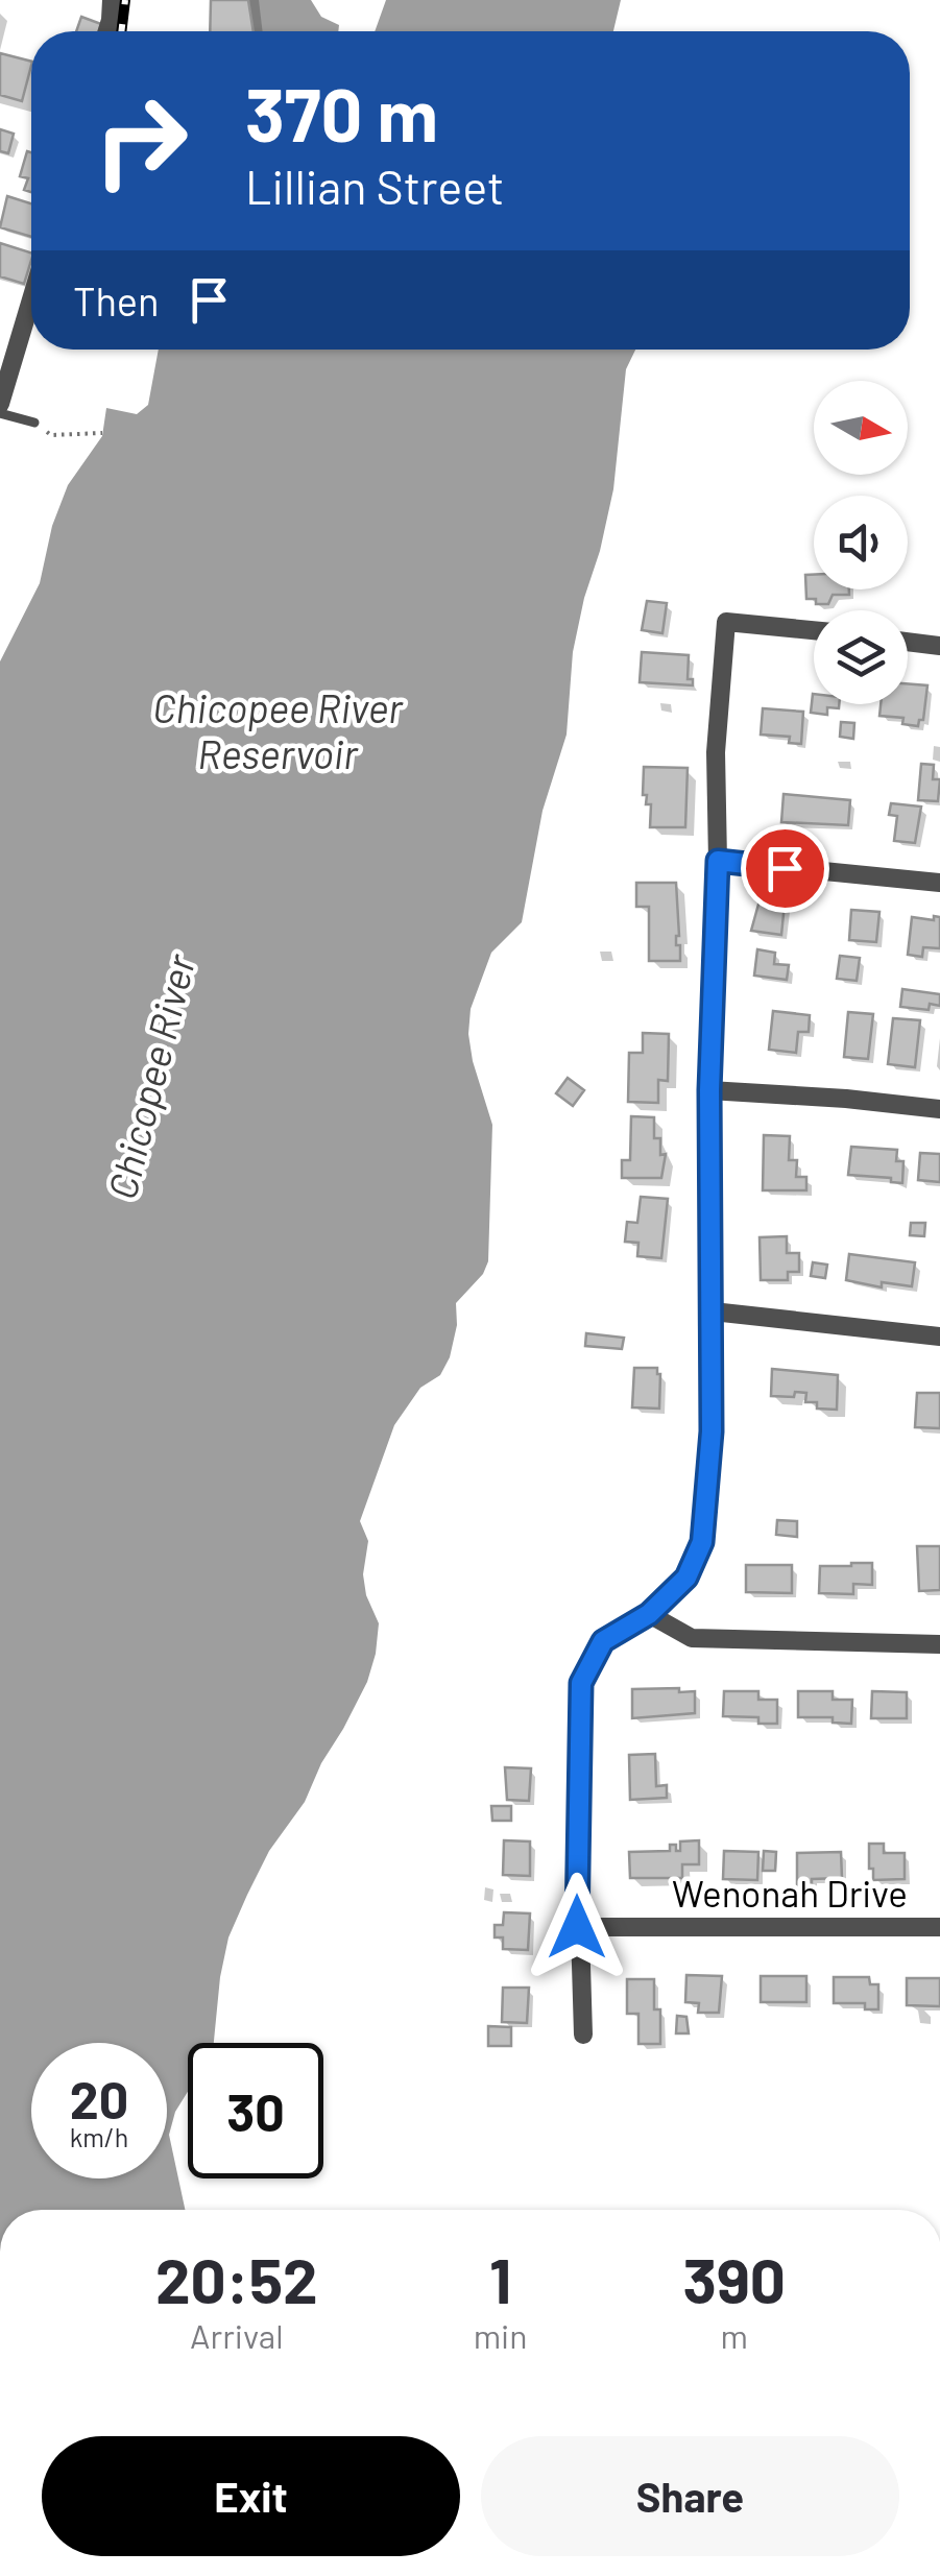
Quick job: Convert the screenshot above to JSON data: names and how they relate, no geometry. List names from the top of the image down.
{
  "streets": {
    "street": ["Wenonah Drive"]
  },
  "water": ["Chicopee River Reservoir", "Chicopee River"],
  "north": "right",
  "page": {
    "turn": ["370 m", "Lillian Street"],
    "then": "Then",
    "speed": "20 km/h",
    "limit": "30",
    "eta": [
      "20:52",
      "Arrival",
      "1",
      "min",
      "390",
      "m"
    ],
    "buttons": ["Exit", "Share"]
  }
}
